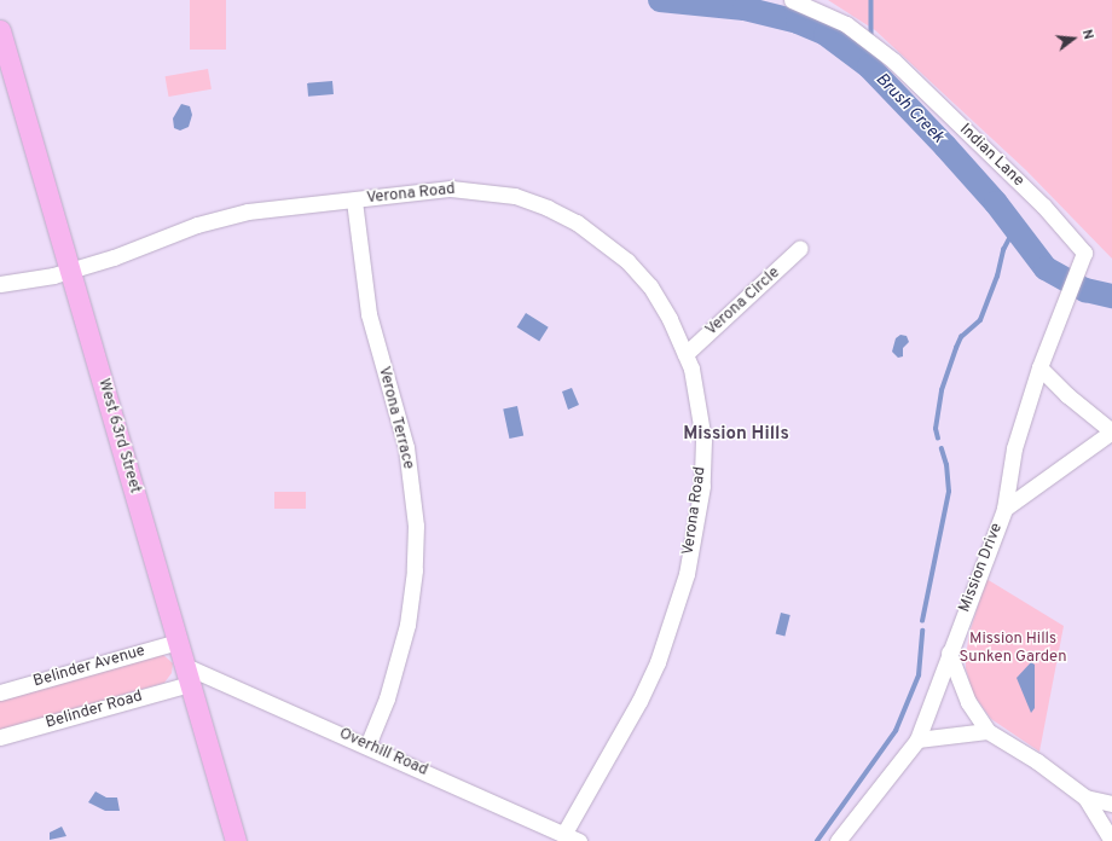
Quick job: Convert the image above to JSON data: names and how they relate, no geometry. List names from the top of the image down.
{
  "streets": {
    "main road": ["West 63rd Street"],
    "street": [
      "Indian Lane",
      "Verona Road",
      "Verona Circle",
      "Verona Terrace",
      "Mission Drive",
      "Belinder Avenue",
      "Belinder Road",
      "Overhill Road"
    ]
  },
  "crossings": [
    ["Indian Lane", "Mission Drive"],
    ["Verona Road", "Verona Circle"],
    ["Verona Road", "Verona Terrace"],
    ["Verona Road", "West 63rd Street"],
    ["Verona Road", "Overhill Road"],
    ["Verona Terrace", "Overhill Road"],
    ["West 63rd Street", "Belinder Avenue"],
    ["West 63rd Street", "Belinder Road"],
    ["West 63rd Street", "Overhill Road"],
    ["Belinder Road", "Overhill Road"]
  ],
  "districts": ["Mission Hills"],
  "water": ["Brush Creek"],
  "parks": ["Mission Hills Sunken Garden"],
  "north": "right"
}
